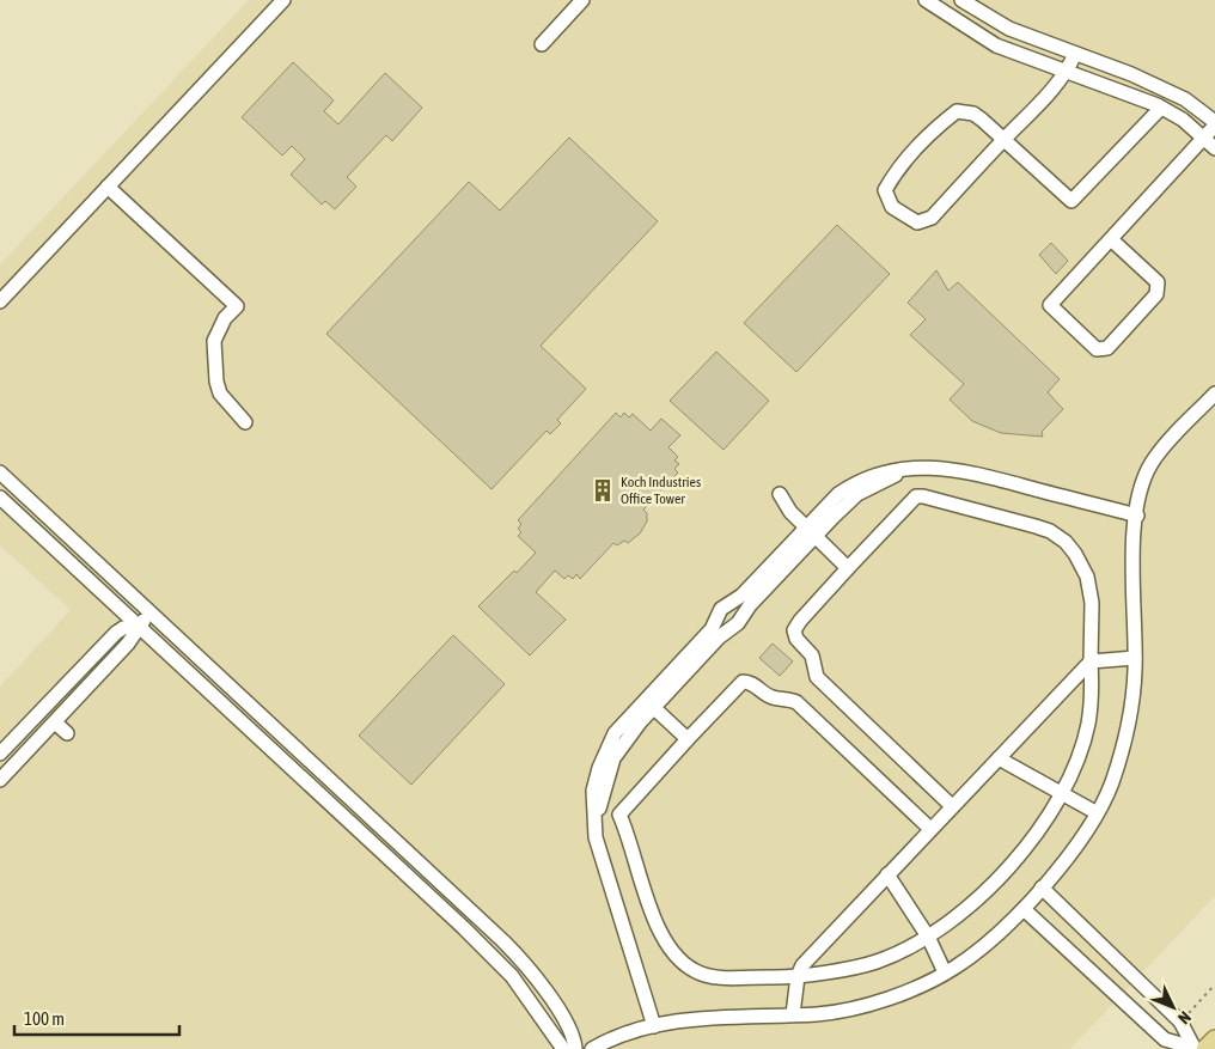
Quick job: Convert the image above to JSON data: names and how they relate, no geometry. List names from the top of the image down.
{
  "places": {
    "building": ["Koch Industries Office Tower"]
  },
  "scale_bar": "100 m",
  "north": "bottom right"
}
